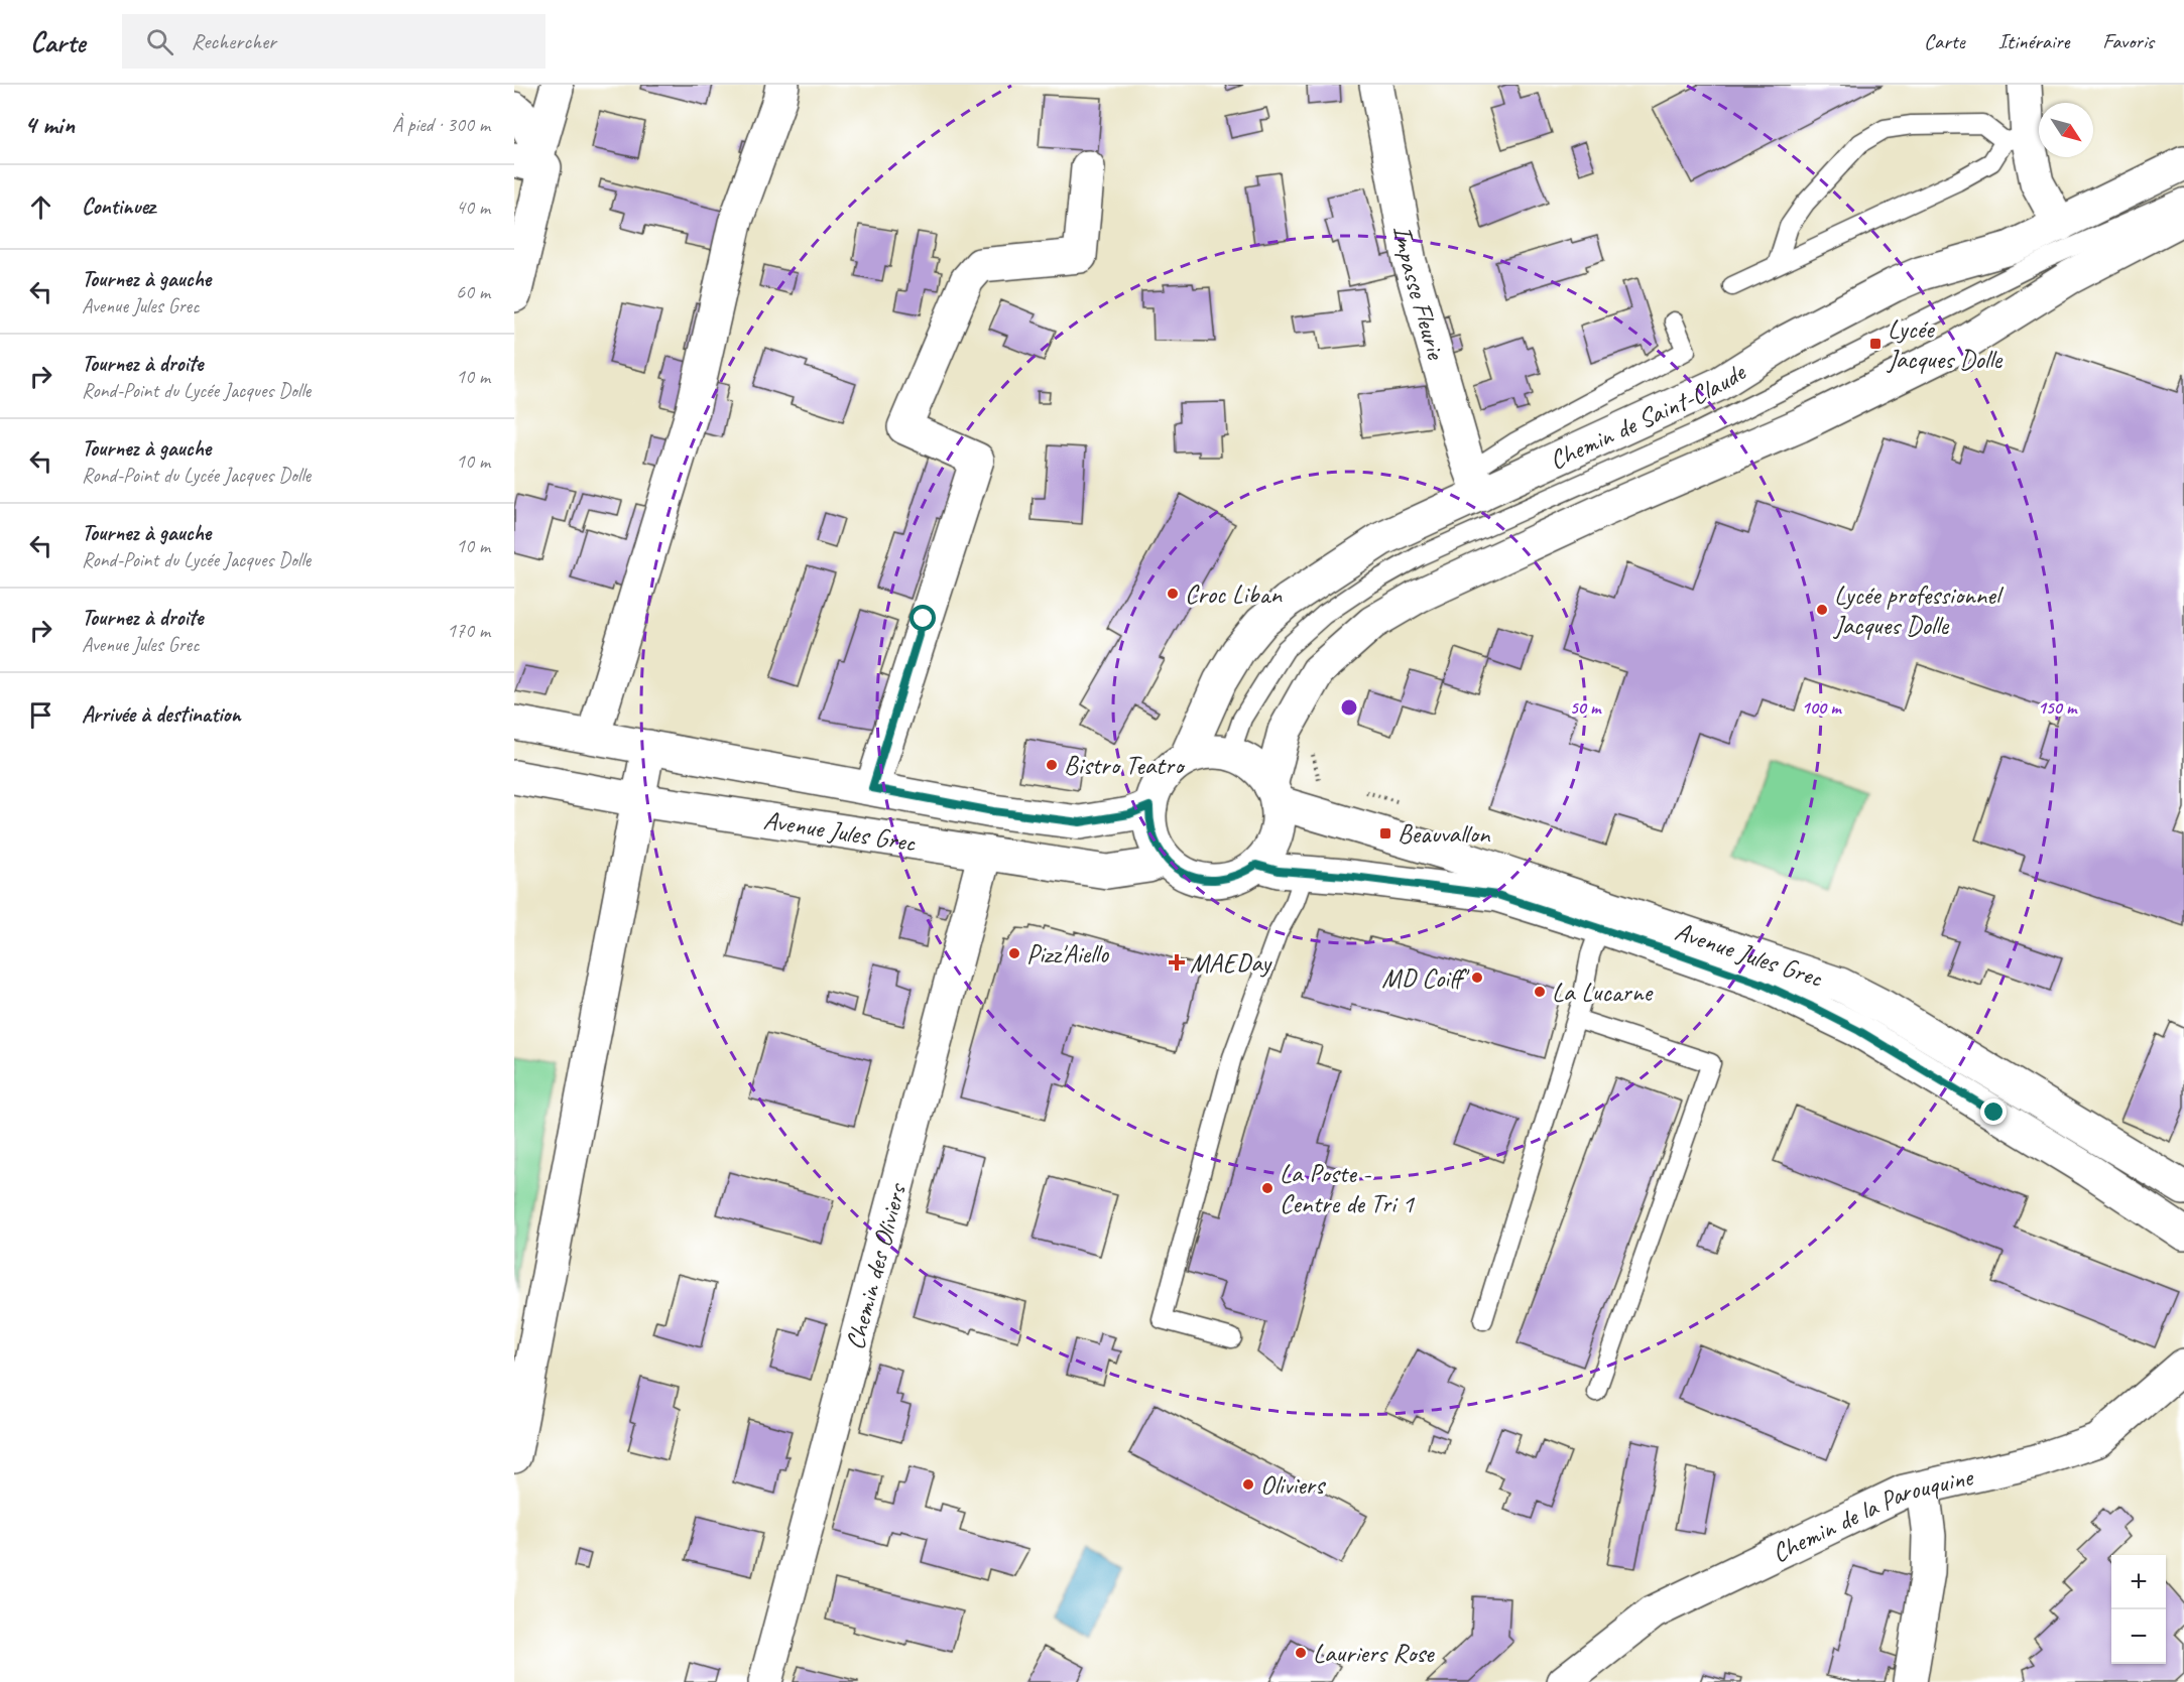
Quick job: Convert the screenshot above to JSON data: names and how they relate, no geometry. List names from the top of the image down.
{
  "streets": {
    "street": [
      "Impasse Fleurie",
      "Chemin de Saint-Claude",
      "Avenue Jules Grec",
      "Chemin des Oliviers",
      "Chemin de la Parouquine"
    ]
  },
  "crossings": [
    ["Impasse Fleurie", "Chemin de Saint-Claude"],
    ["Chemin de Saint-Claude", "Avenue Jules Grec"],
    ["Avenue Jules Grec", "Chemin des Oliviers"]
  ],
  "places": {
    "transit": ["Lycée Jacques Dolle", "Beauvallon"],
    "other": [
      "Croc Liban",
      "Lycée professionnel Jacques Dolle",
      "Bistro Teatro",
      "Pizz'Aiello",
      "MD Coiff'",
      "La Lucarne",
      "La Poste - Centre de Tri 1",
      "Oliviers",
      "Lauriers Rose"
    ],
    "health": ["MAEDay"]
  },
  "north": "bottom right",
  "page": {
    "header": "Carte",
    "search": "Rechercher",
    "nav": ["Carte", "Itinéraire", "Favoris"],
    "heading": ["4 min", "À pied · 300 m"],
    "list": [
      ["Continuez", "40 m"],
      ["Tournez à gauche", "Avenue Jules Grec", "60 m"],
      ["Tournez à droite", "Rond-Point du Lycée Jacques Dolle", "10 m"],
      ["Tournez à gauche", "Rond-Point du Lycée Jacques Dolle", "10 m"],
      ["Tournez à gauche", "Rond-Point du Lycée Jacques Dolle", "10 m"],
      ["Tournez à droite", "Avenue Jules Grec", "170 m"],
      "Arrivée à destination"
    ],
    "map_buttons": ["+", "−"]
  },
  "rings": ["50 m", "100 m", "150 m"]
}
